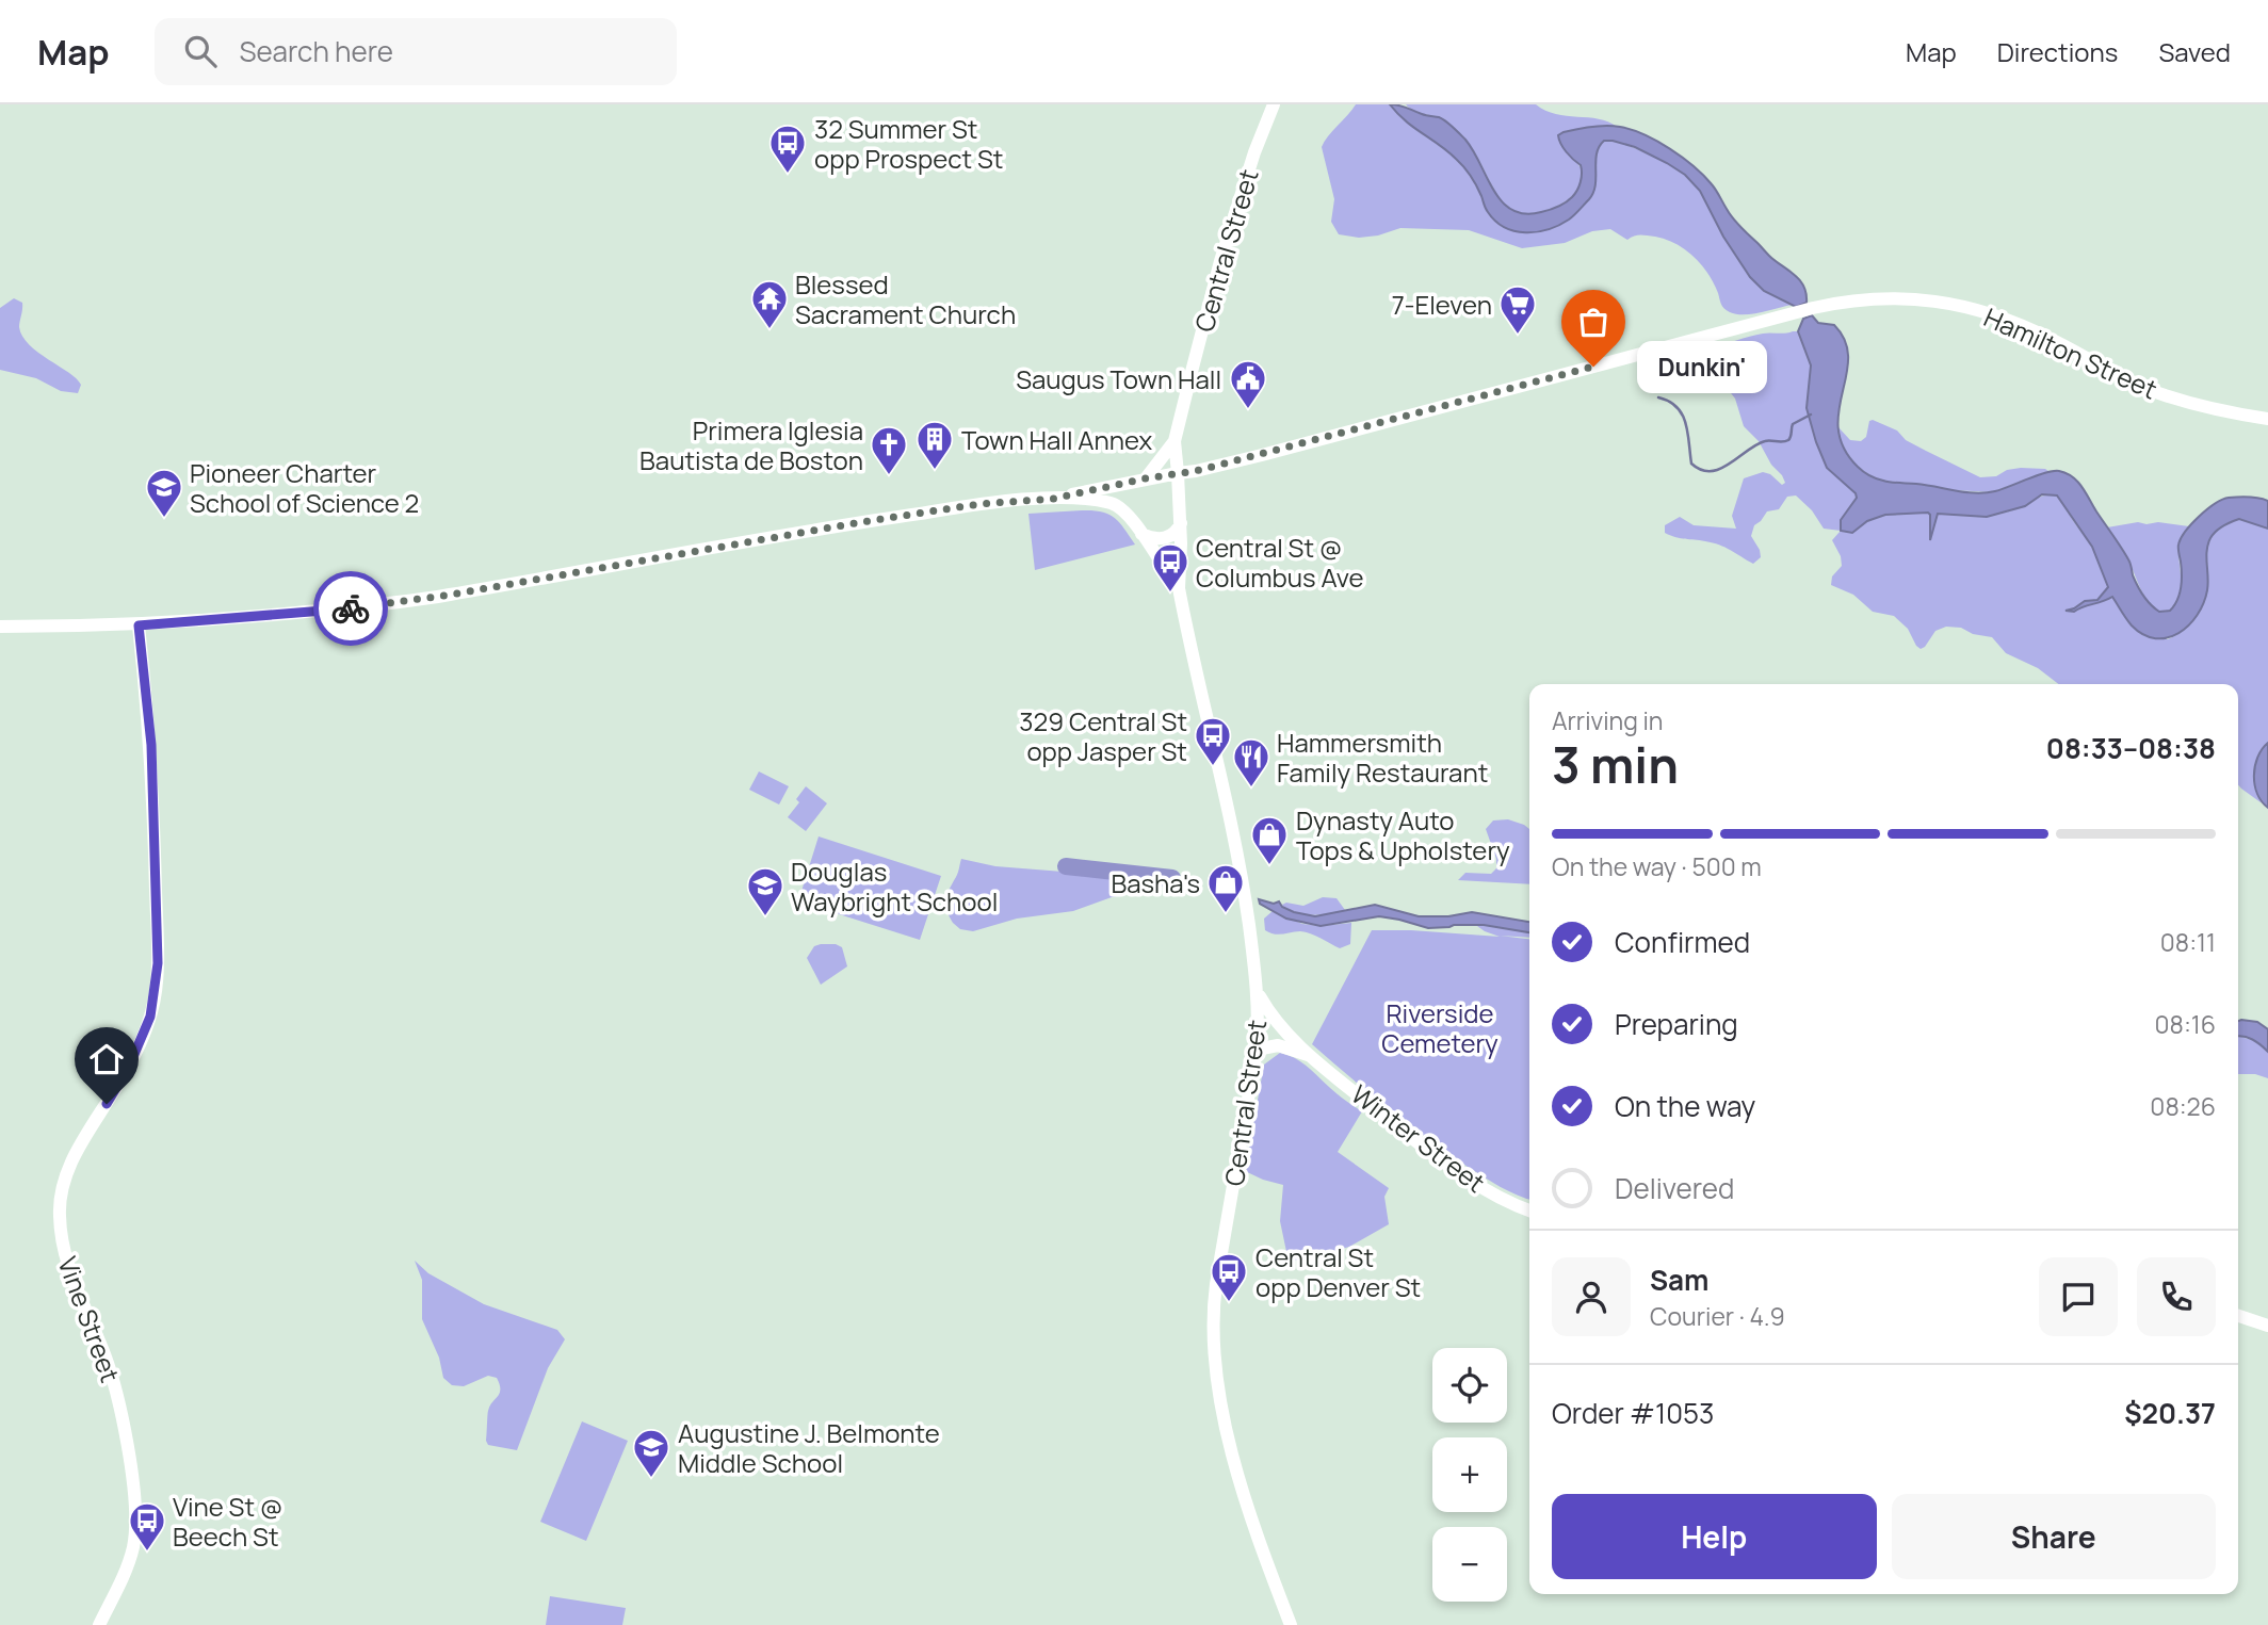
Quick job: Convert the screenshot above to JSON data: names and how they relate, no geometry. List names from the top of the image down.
{
  "streets": {
    "main road": [
      "Central Street",
      "Hamilton Street",
      "Winter Street",
      "Vine Street"
    ]
  },
  "crossings": [
    ["Central Street", "Hamilton Street"],
    ["Central Street", "Winter Street"]
  ],
  "parks": ["Riverside Cemetery"],
  "places": {
    "bus stop": [
      "32 Summer St opp Prospect St",
      "Central St @ Columbus Ave",
      "329 Central St opp Jasper St",
      "Central St opp Denver St",
      "Vine St @ Beech St"
    ],
    "temple": ["Blessed Sacrament Church"],
    "supermarket": ["7-Eleven"],
    "other": ["Dunkin'"],
    "public building": ["Saugus Town Hall"],
    "building": ["Town Hall Annex"],
    "church": ["Primera Iglesia Bautista de Boston"],
    "school or university": ["Pioneer Charter School of Science 2", "Douglas Waybright School", "Augustine J. Belmonte Middle School"],
    "restaurant": ["Hammersmith Family Restaurant"],
    "shop": ["Dynasty Auto Tops & Upholstery", "Basha's"]
  },
  "page": {
    "header": "Map",
    "search": "Search here",
    "nav": ["Map", "Directions", "Saved"],
    "bubble": "Dunkin'",
    "heading": ["3 min", "Arriving in", "08:33–08:38"],
    "panel": [
      "Sam",
      "Courier · 4.9",
      "Order #1053",
      "$20.37"
    ],
    "bar": "On the way · 500 m",
    "list": [
      ["Confirmed", "08:11"],
      ["Preparing", "08:16"],
      ["On the way", "08:26"],
      "Delivered"
    ],
    "map_buttons": ["+", "−"],
    "buttons": ["Help", "Share"]
  }
}
